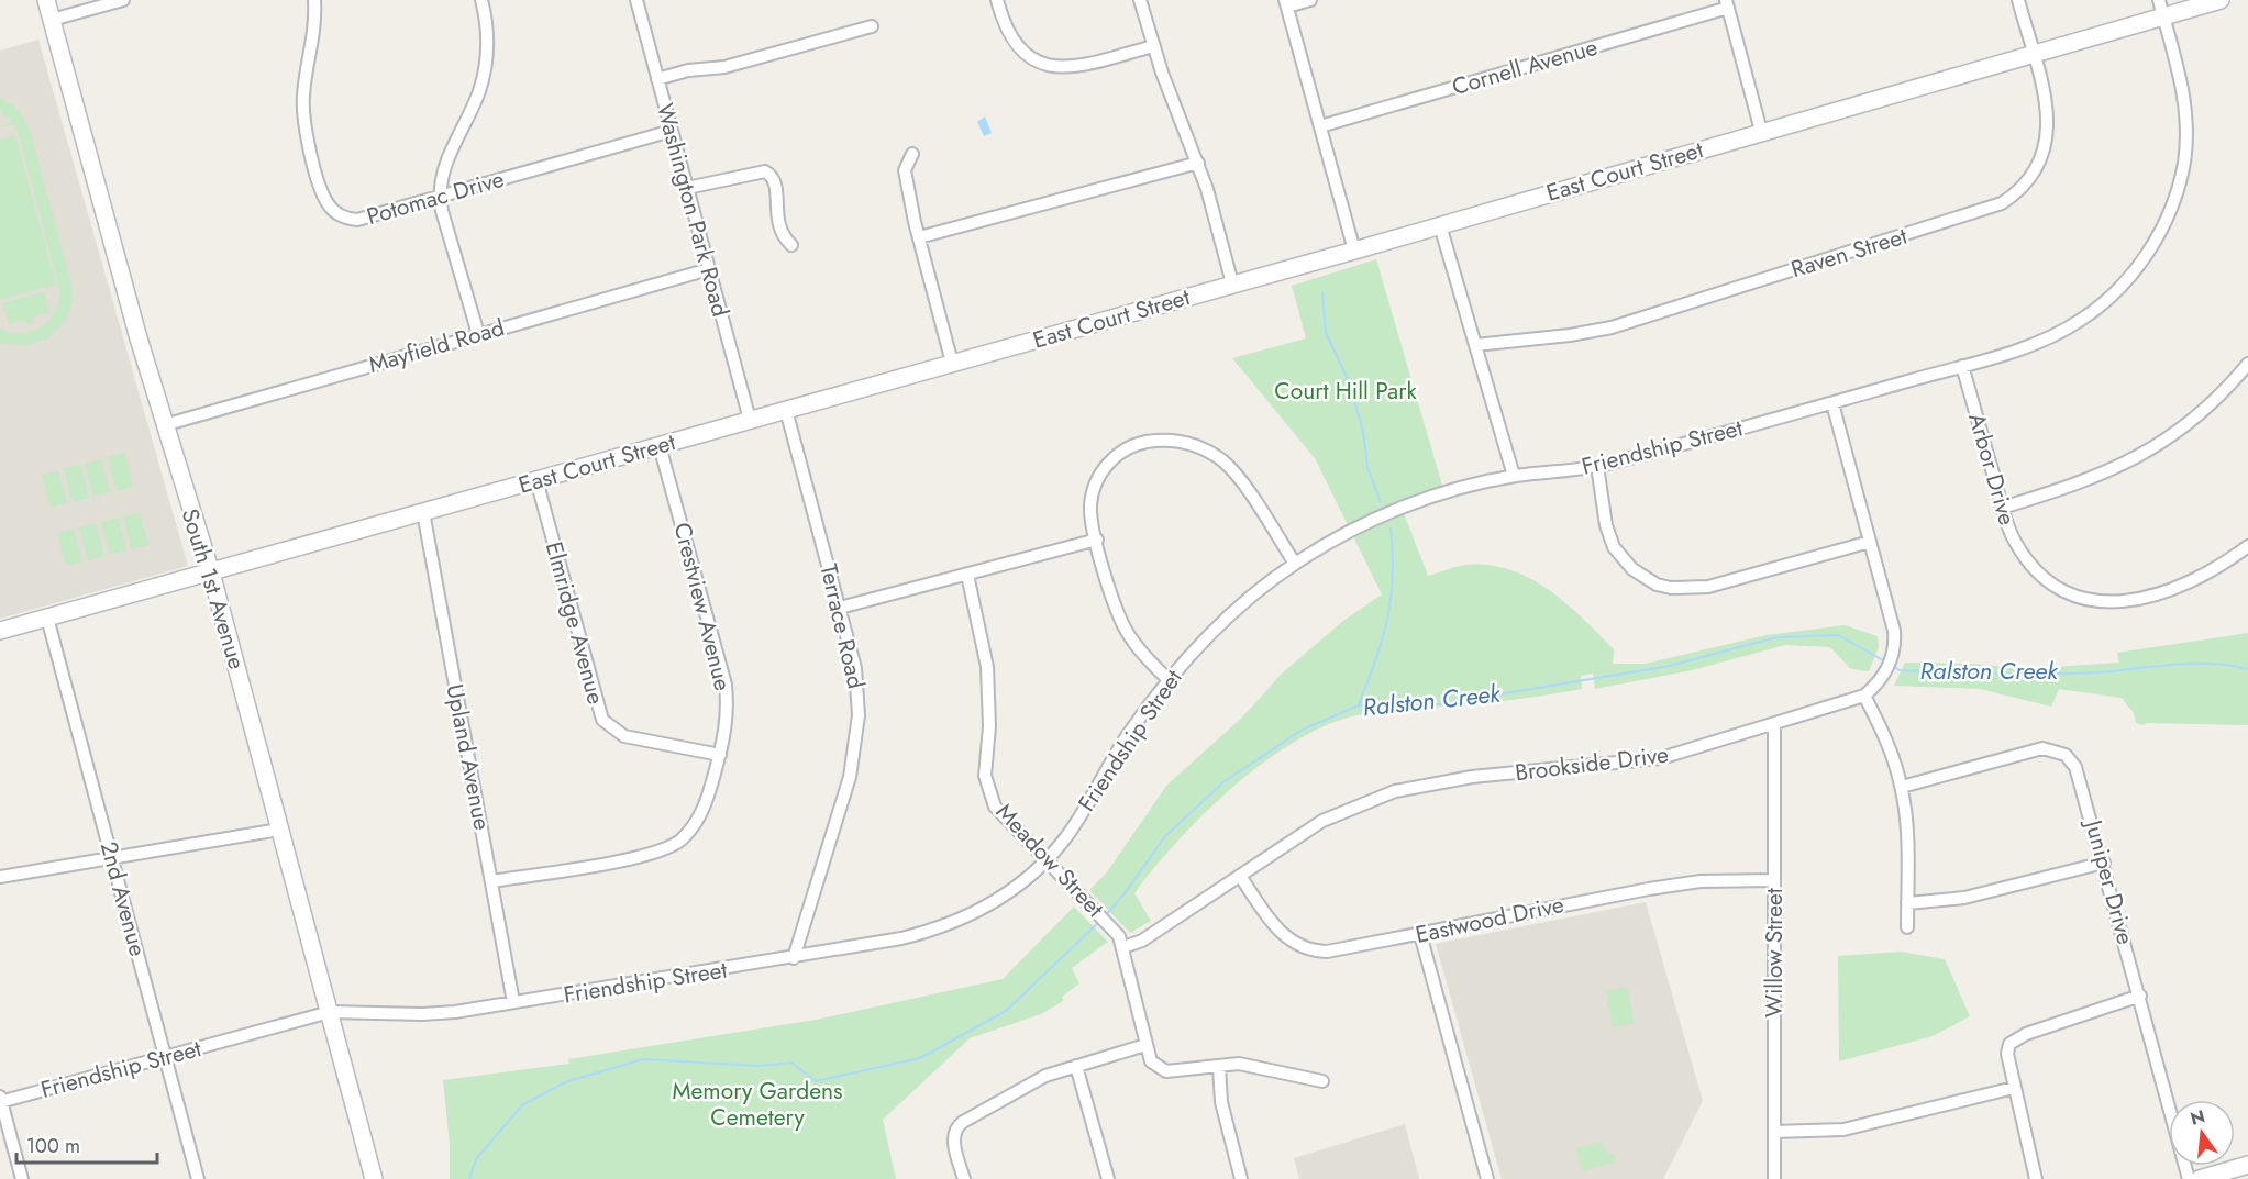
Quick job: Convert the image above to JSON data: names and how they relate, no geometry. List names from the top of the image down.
{
  "streets": {
    "street": [
      "Cornell Avenue",
      "East Court Street",
      "Potomac Drive",
      "Washington Park Road",
      "Raven Street",
      "Mayfield Road",
      "Friendship Street",
      "Arbor Drive",
      "South 1st Avenue",
      "Crestview Avenue",
      "Elmridge Avenue",
      "Terrace Road",
      "Upland Avenue",
      "Brookside Drive",
      "Meadow Street",
      "Juniper Drive",
      "2nd Avenue",
      "Eastwood Drive",
      "Willow Street"
    ]
  },
  "crossings": [
    ["East Court Street", "Washington Park Road"],
    ["East Court Street", "Raven Street"],
    ["East Court Street", "Friendship Street"],
    ["East Court Street", "South 1st Avenue"],
    ["East Court Street", "Crestview Avenue"],
    ["East Court Street", "Elmridge Avenue"],
    ["East Court Street", "Terrace Road"],
    ["East Court Street", "Upland Avenue"],
    ["East Court Street", "2nd Avenue"],
    ["Potomac Drive", "Washington Park Road"],
    ["Washington Park Road", "Mayfield Road"],
    ["Mayfield Road", "South 1st Avenue"],
    ["Friendship Street", "Arbor Drive"],
    ["Friendship Street", "South 1st Avenue"],
    ["Friendship Street", "Terrace Road"],
    ["Friendship Street", "Upland Avenue"],
    ["Friendship Street", "Brookside Drive"],
    ["Friendship Street", "Meadow Street"],
    ["Friendship Street", "2nd Avenue"],
    ["Crestview Avenue", "Elmridge Avenue"],
    ["Crestview Avenue", "Upland Avenue"],
    ["Brookside Drive", "Meadow Street"],
    ["Brookside Drive", "Eastwood Drive"],
    ["Brookside Drive", "Willow Street"],
    ["Eastwood Drive", "Willow Street"]
  ],
  "water": ["Ralston Creek"],
  "parks": ["Court Hill Park", "Memory Gardens Cemetery"],
  "scale_bar": "100 m",
  "north": "top"
}
